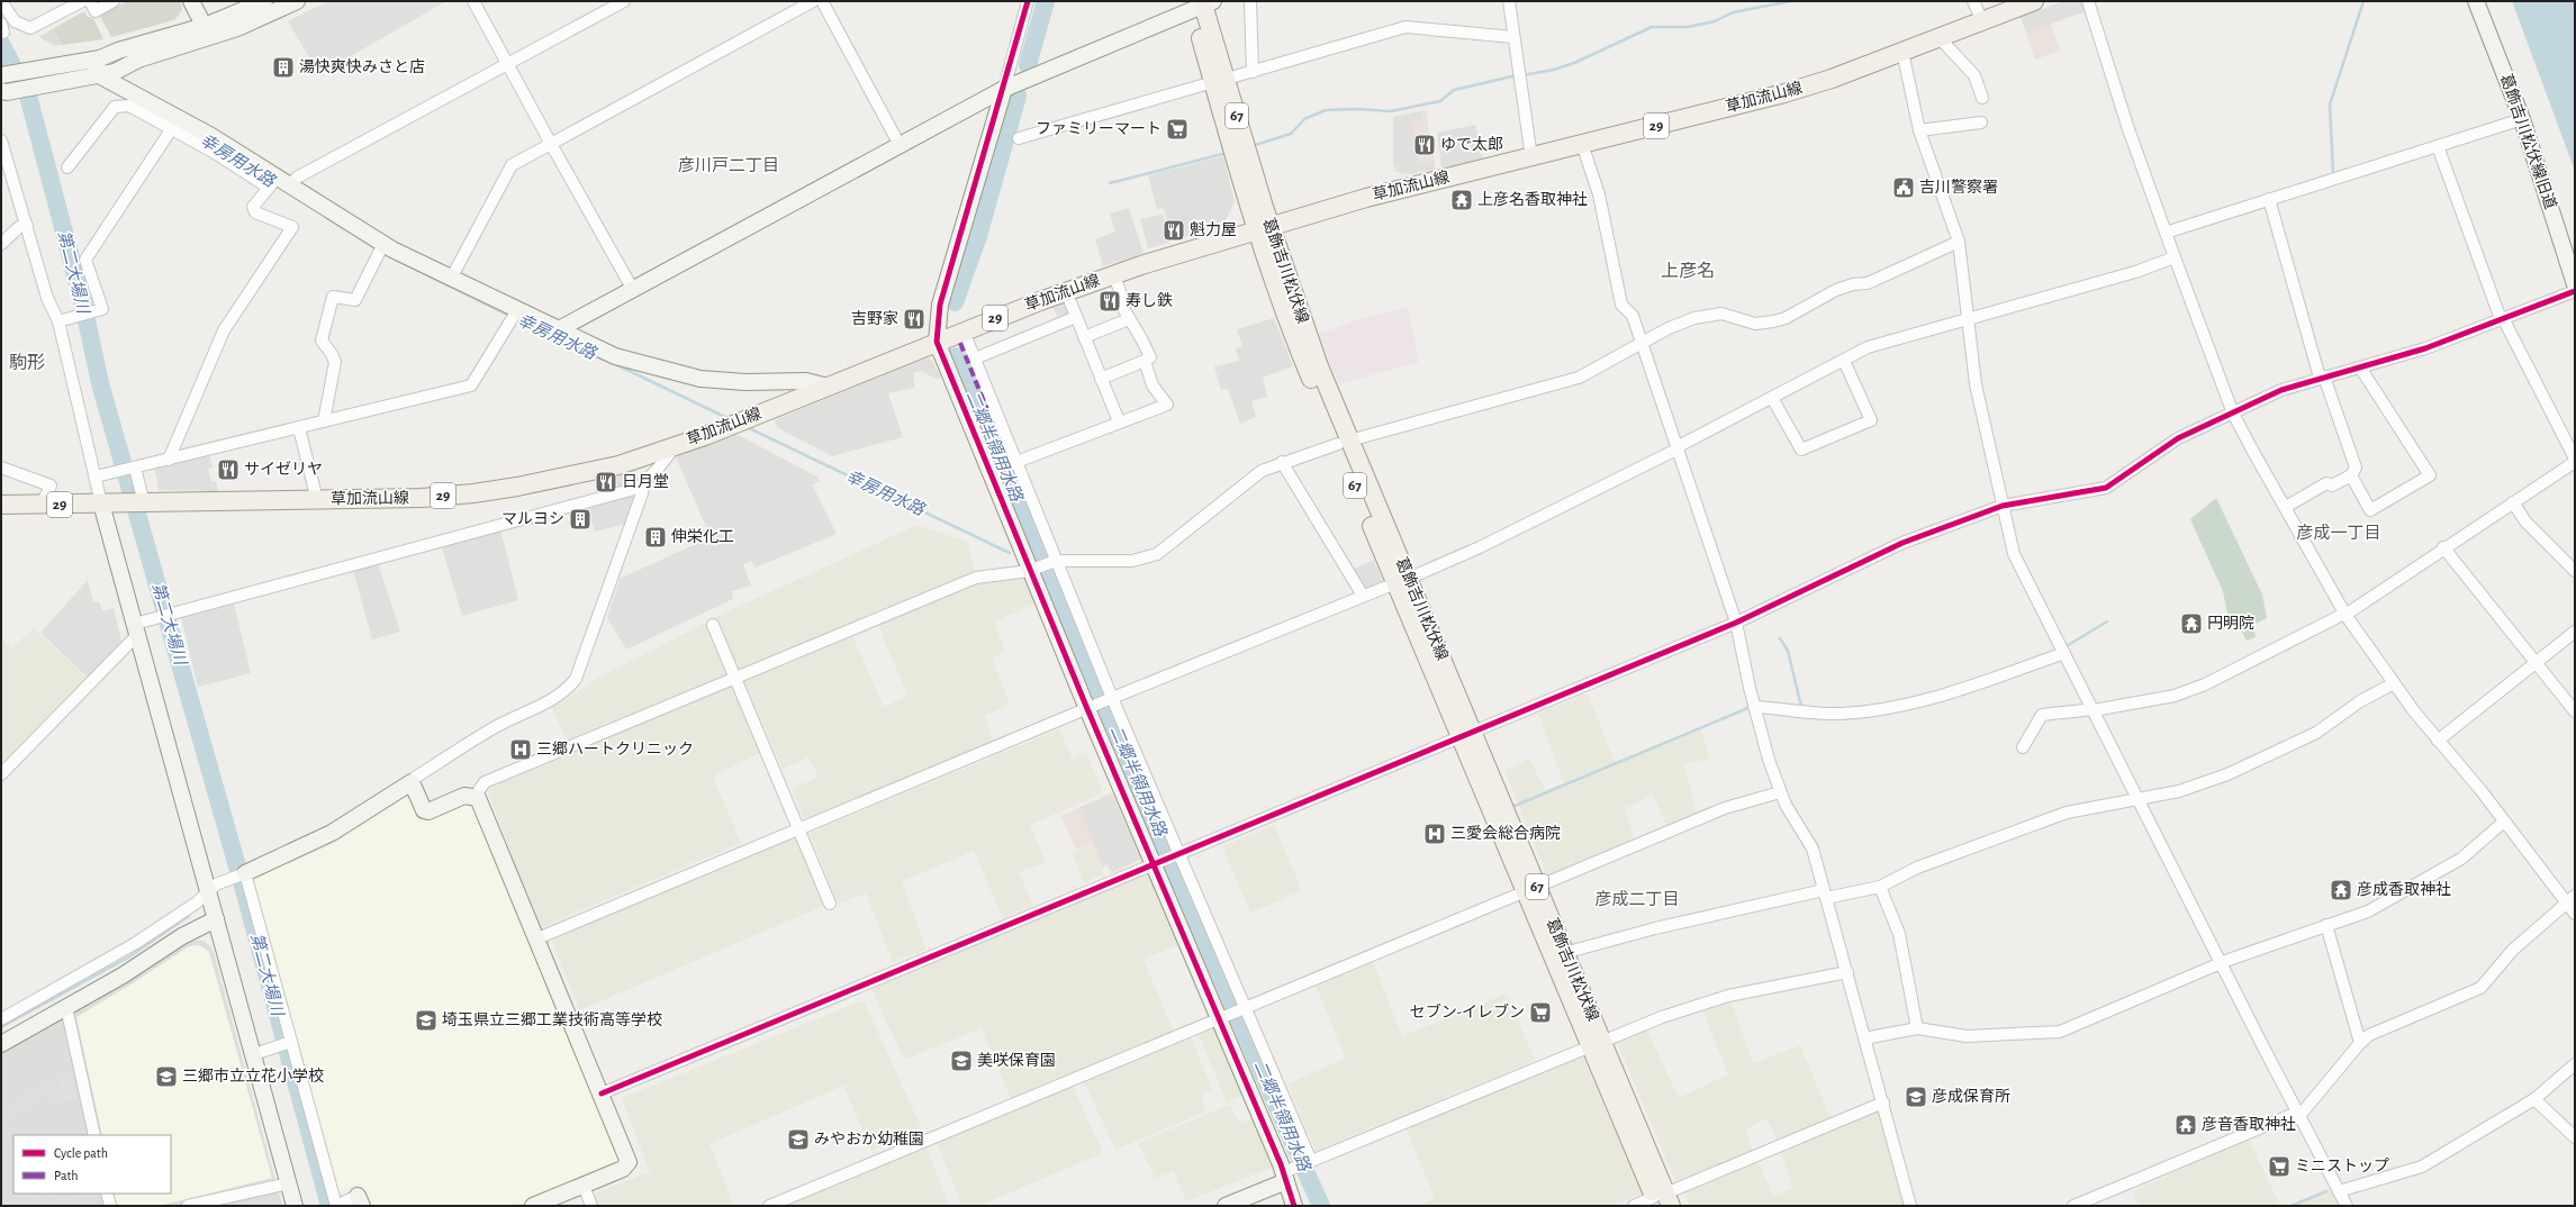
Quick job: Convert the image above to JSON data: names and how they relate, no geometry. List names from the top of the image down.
{
  "streets": {
    "main road": [
      "草加流山線",
      "67",
      "29",
      "葛飾吉川松伏線"
    ],
    "street": ["葛飾吉川松伏線旧道"]
  },
  "crossings": [
    ["草加流山線", "葛飾吉川松伏線"]
  ],
  "districts": [
    "彦川戸二丁目",
    "上彦名",
    "駒形",
    "彦成一丁目",
    "彦成二丁目"
  ],
  "water": ["幸房用水路", "第二大場川", "二郷半領用水路"],
  "places": {
    "building": ["湯快爽快みさと店", "マルヨシ", "伸栄化工"],
    "supermarket": ["ファミリーマート", "セブン-イレブン", "ミニストップ"],
    "restaurant": [
      "ゆで太郎",
      "魁力屋",
      "寿し鉄",
      "吉野家",
      "サイゼリヤ",
      "日月堂"
    ],
    "public building": ["吉川警察署"],
    "temple": [
      "上彦名香取神社",
      "円明院",
      "彦成香取神社",
      "彦音香取神社"
    ],
    "hospital": ["三郷ハートクリニック", "三愛会総合病院"],
    "school or university": [
      "埼玉県立三郷工業技術高等学校",
      "美咲保育園",
      "三郷市立立花小学校",
      "彦成保育所",
      "みやおか幼稚園"
    ]
  },
  "legend": ["Cycle path", "Path"]
}
